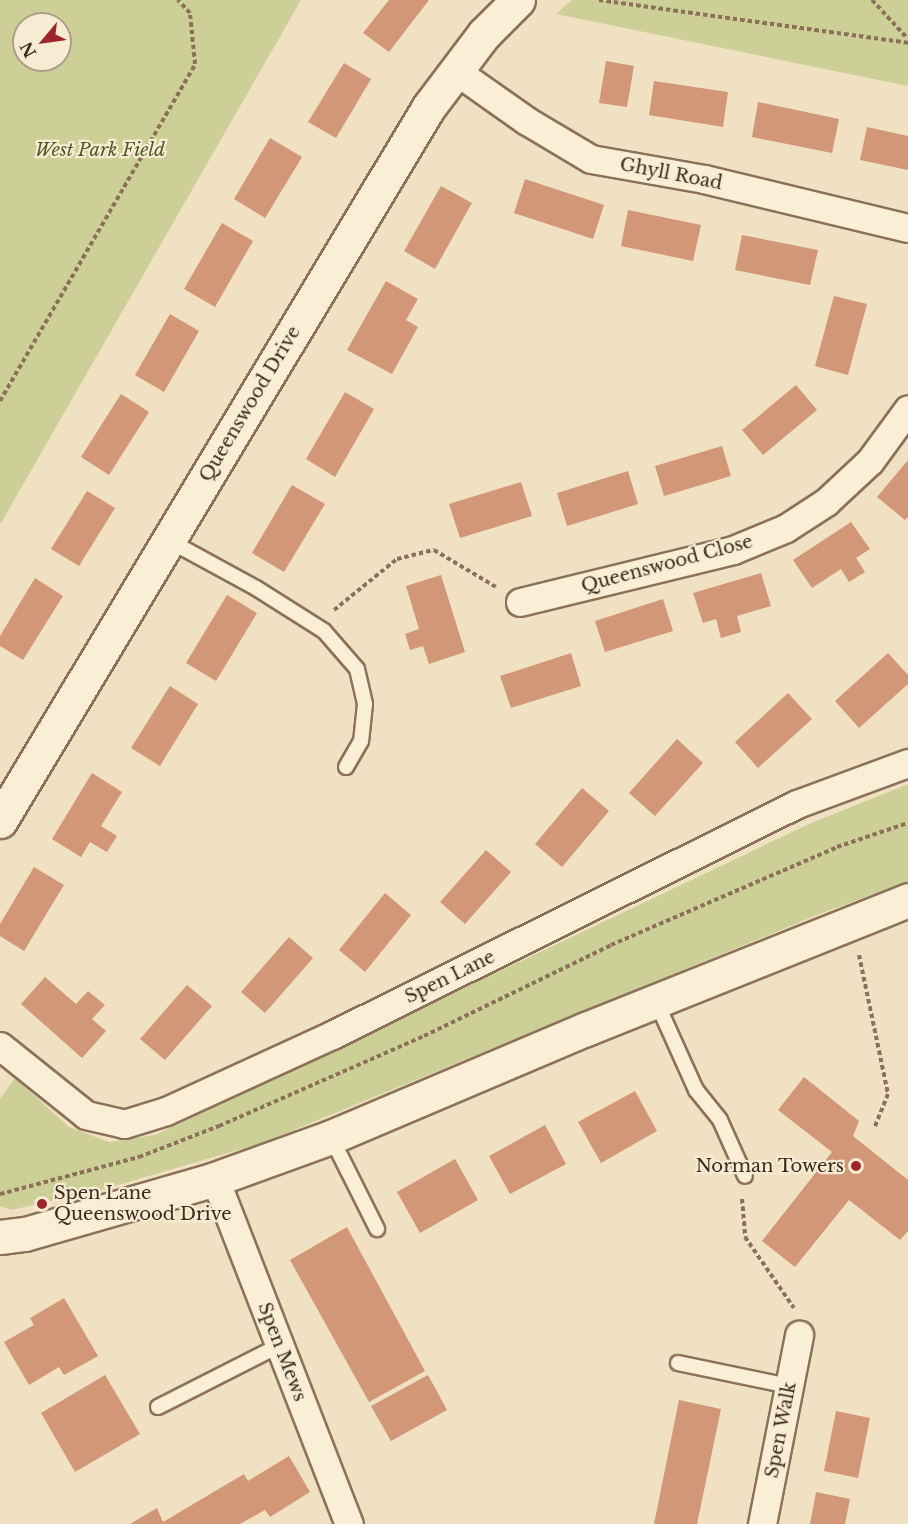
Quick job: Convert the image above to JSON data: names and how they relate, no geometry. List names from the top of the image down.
{
  "streets": {
    "street": [
      "Ghyll Road",
      "Queenswood Drive",
      "Queenswood Close",
      "Spen Lane",
      "Spen Mews",
      "Spen Walk"
    ]
  },
  "crossings": [
    ["Ghyll Road", "Queenswood Drive"]
  ],
  "parks": ["West Park Field"],
  "places": ["Norman Towers", "Spen Lane Queenswood Drive"],
  "north": "bottom left"
}
